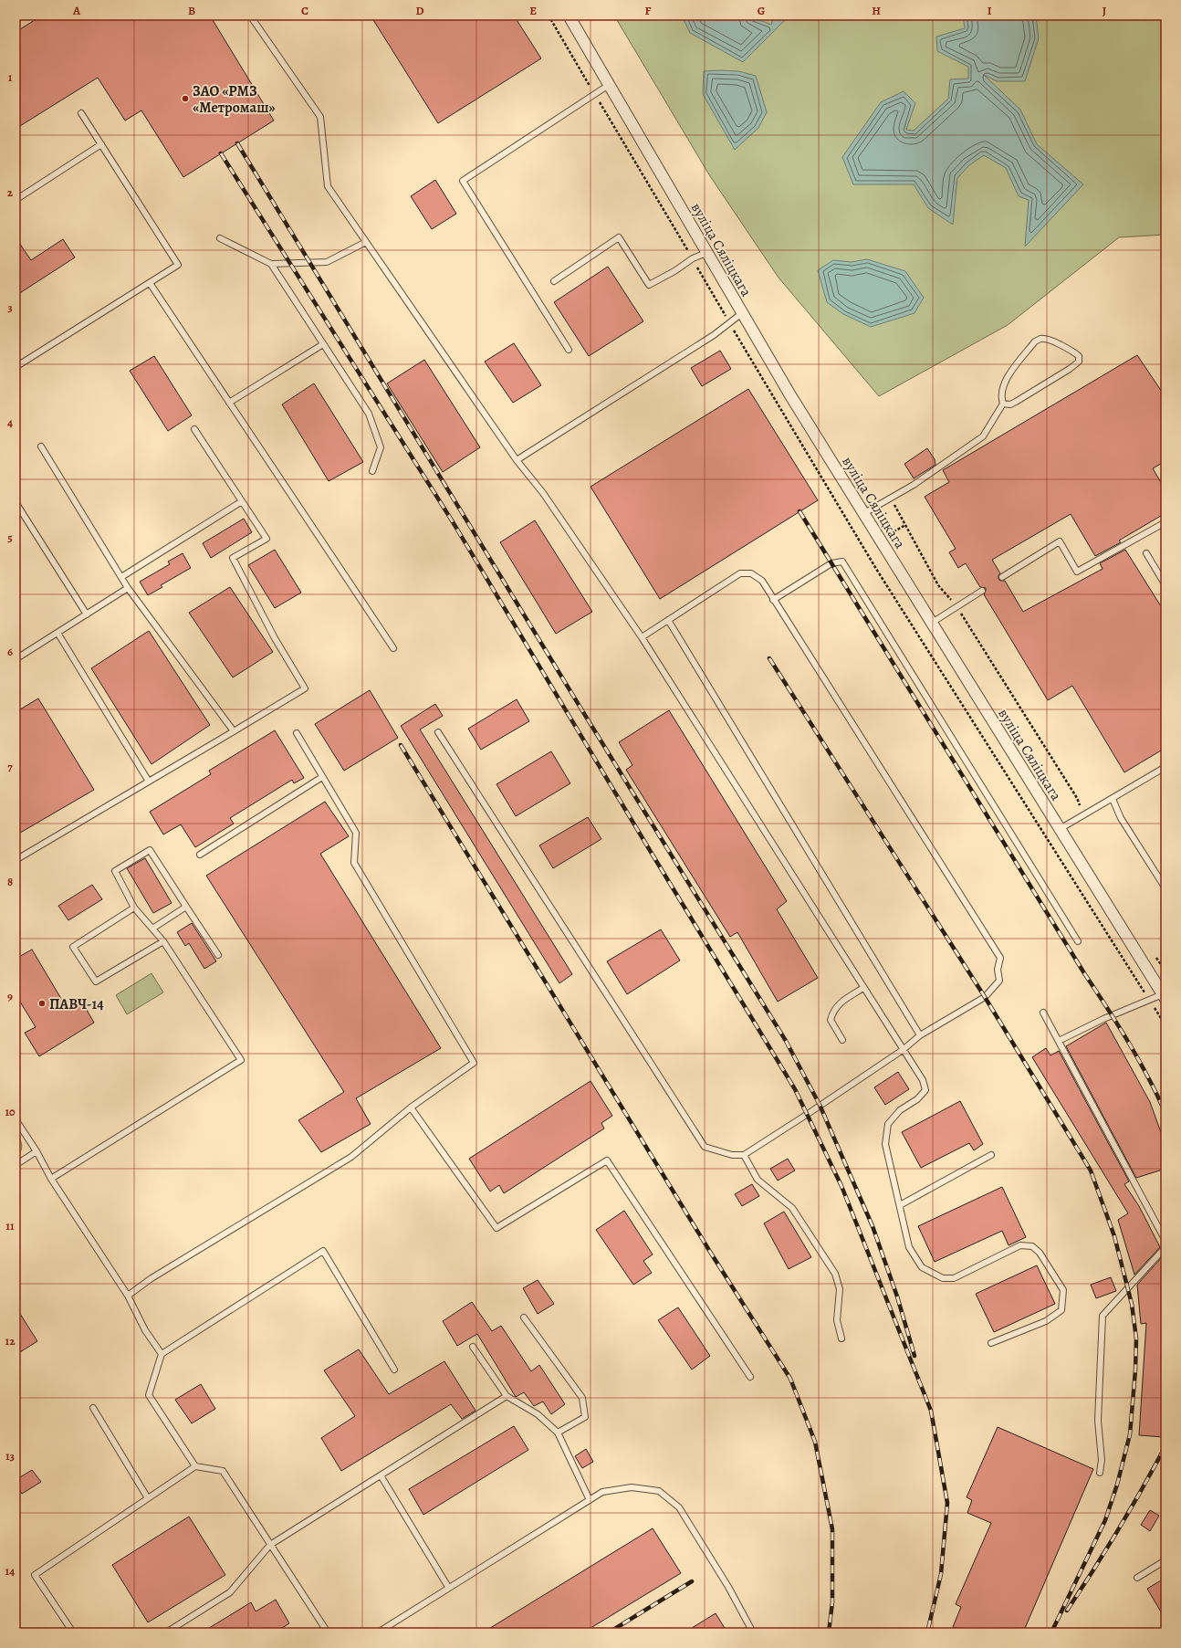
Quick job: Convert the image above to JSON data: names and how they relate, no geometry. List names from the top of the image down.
{
  "streets": {
    "street": ["вуліца Сяліцкага"]
  },
  "places": ["ЗАО «РМЗ «Метромаш»", "ПАВЧ-14"],
  "grid": {
    "columns": [
      "A",
      "B",
      "C",
      "D",
      "E",
      "F",
      "G",
      "H",
      "I",
      "J"
    ],
    "rows": [
      "1",
      "2",
      "3",
      "4",
      "5",
      "6",
      "7",
      "8",
      "9",
      "10",
      "11",
      "12",
      "13",
      "14"
    ]
  }
}
